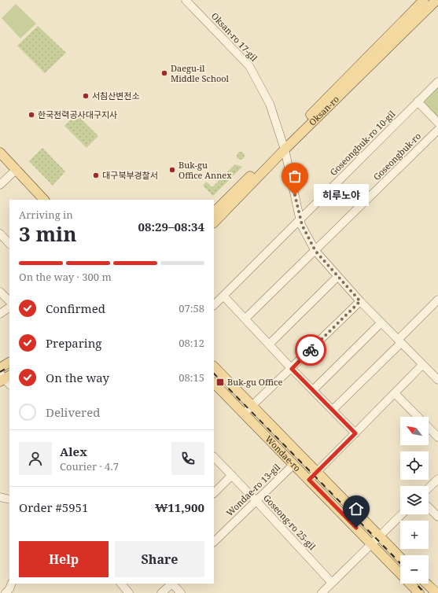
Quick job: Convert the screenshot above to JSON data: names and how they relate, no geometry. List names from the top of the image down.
{
  "streets": {
    "main road": ["Oksan-ro", "Wondae-ro"],
    "street": [
      "Oksan-ro 17-gil",
      "Goseongbuk-ro 10-gil",
      "Goseongbuk-ro",
      "Wondae-ro 13-gil",
      "Goseong-ro 25-gil"
    ]
  },
  "crossings": [
    ["Oksan-ro 17-gil", "Oksan-ro"],
    ["Wondae-ro", "Wondae-ro 13-gil"],
    ["Wondae-ro 13-gil", "Goseong-ro 25-gil"]
  ],
  "places": {
    "other": [
      "Daegu-il Middle School",
      "서침산변전소",
      "한국전력공사대구지사",
      "Buk-gu Office Annex",
      "대구북부경찰서",
      "히루노야"
    ],
    "transit": ["Buk-gu Office"]
  },
  "north": "top left",
  "page": {
    "bubble": "히루노야",
    "heading": ["3 min", "Arriving in", "08:29–08:34"],
    "panel": [
      "Alex",
      "Courier · 4.7",
      "Order #5951",
      "₩11,900"
    ],
    "bar": "On the way · 300 m",
    "list": [
      ["Confirmed", "07:58"],
      ["Preparing", "08:12"],
      ["On the way", "08:15"],
      "Delivered"
    ],
    "map_buttons": ["+", "−"],
    "buttons": ["Help", "Share"]
  }
}
